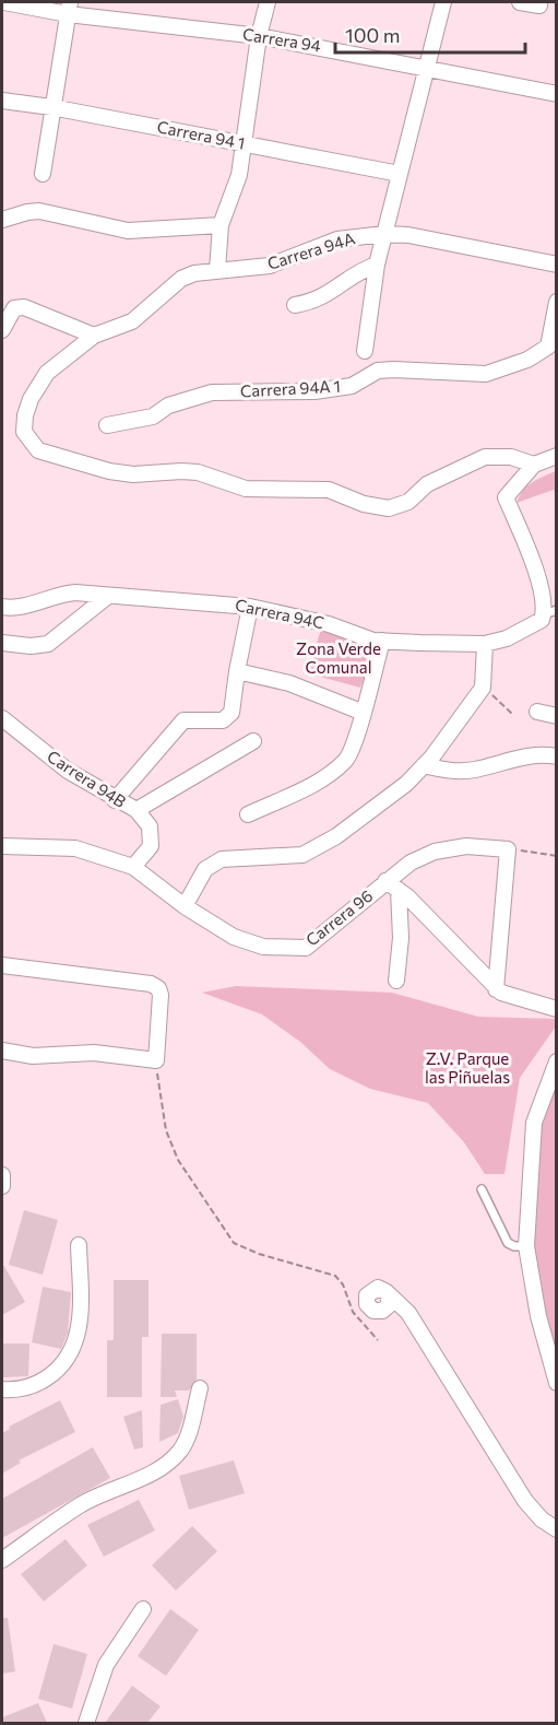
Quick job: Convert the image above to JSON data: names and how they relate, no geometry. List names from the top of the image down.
{
  "streets": {
    "street": [
      "Carrera 94",
      "Carrera 94 1",
      "Carrera 94A",
      "Carrera 94A 1",
      "Carrera 94C",
      "Carrera 94B",
      "Carrera 96"
    ]
  },
  "crossings": [
    ["Carrera 94B", "Carrera 96"]
  ],
  "parks": ["Zona Verde Comunal", "Z.V. Parque las Piñuelas"],
  "scale_bar": "100 m"
}
